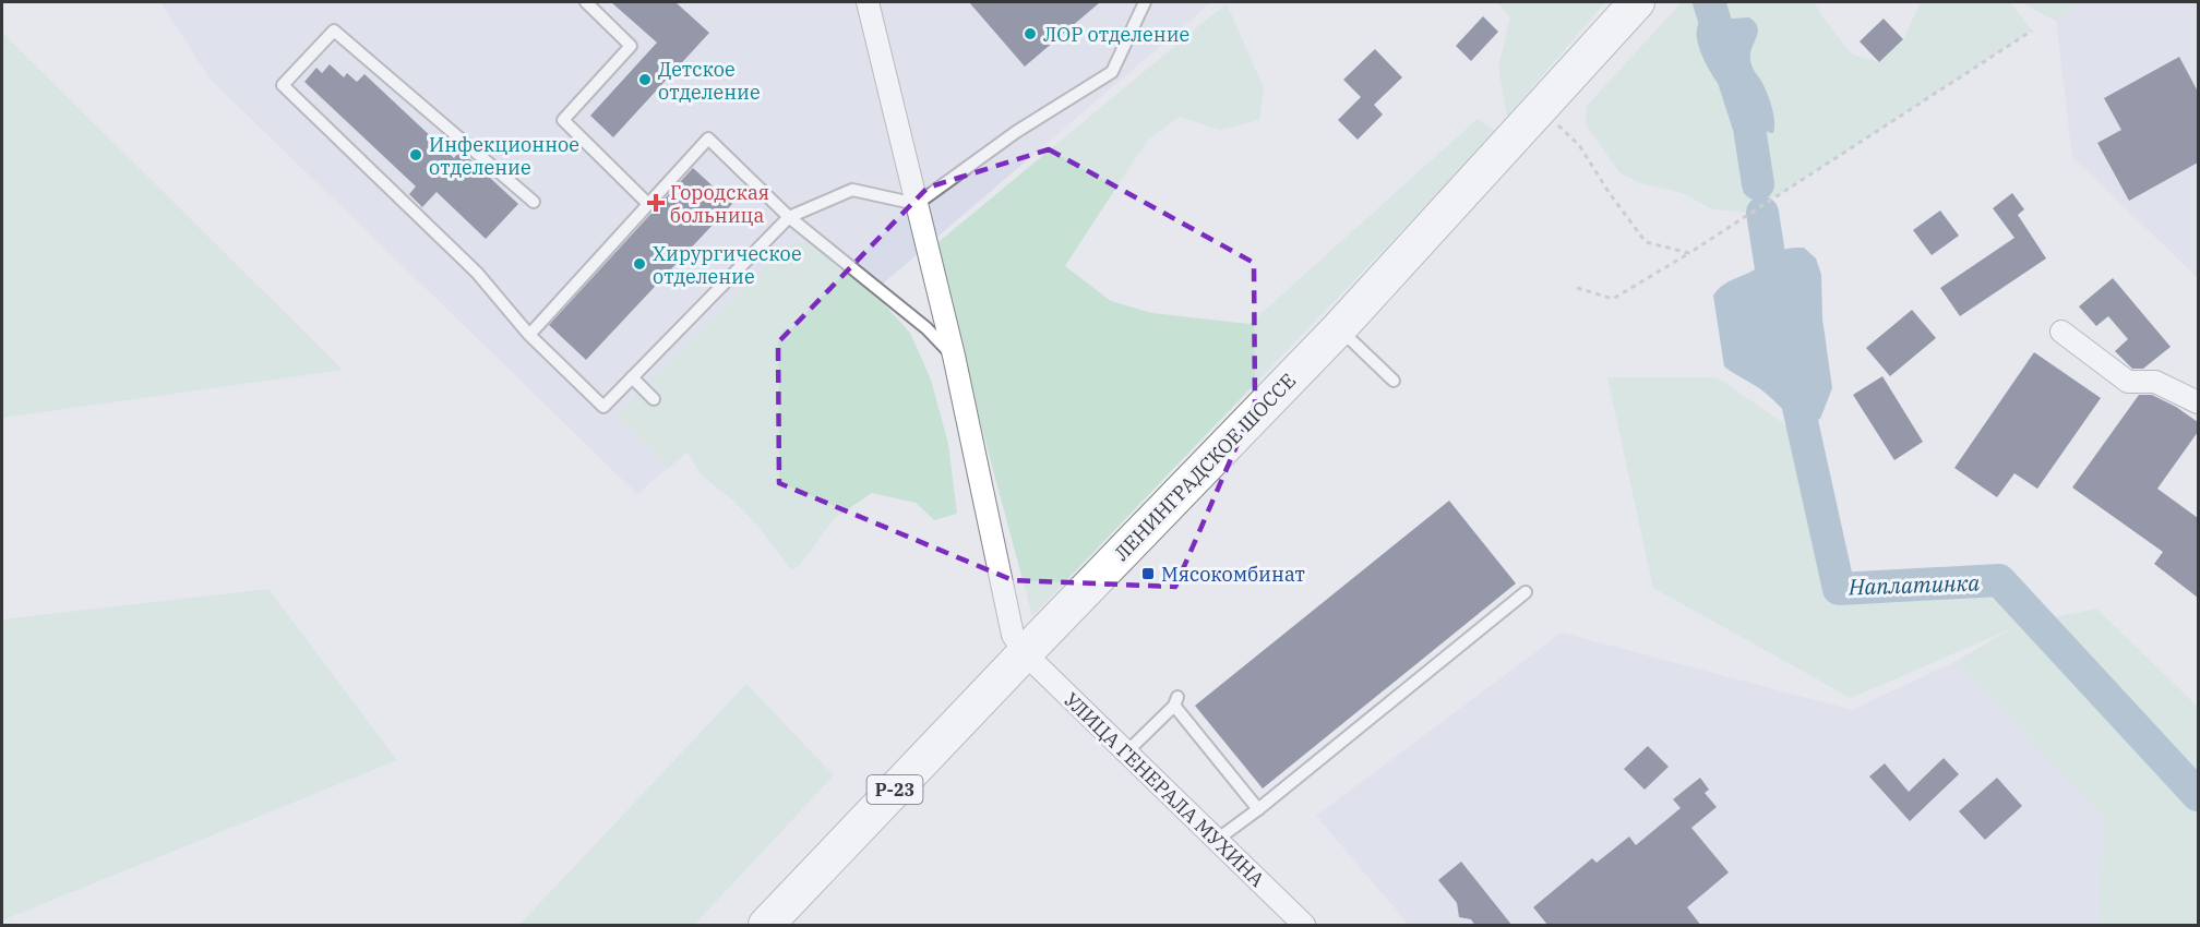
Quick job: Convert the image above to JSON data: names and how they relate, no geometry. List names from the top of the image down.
{
  "streets": {
    "main road": ["ЛЕНИНГРАДСКОЕ ШОССЕ", "Р-23"],
    "street": ["УЛИЦА ГЕНЕРАЛА МУХИНА"]
  },
  "crossings": [
    ["ЛЕНИНГРАДСКОЕ ШОССЕ", "УЛИЦА ГЕНЕРАЛА МУХИНА"]
  ],
  "water": ["Наплатинка"],
  "places": {
    "other": [
      "ЛОР отделение",
      "Детское отделение",
      "Инфекционное отделение",
      "Хирургическое отделение"
    ],
    "health": ["Городская больница"],
    "transit": ["Мясокомбинат"]
  }
}
